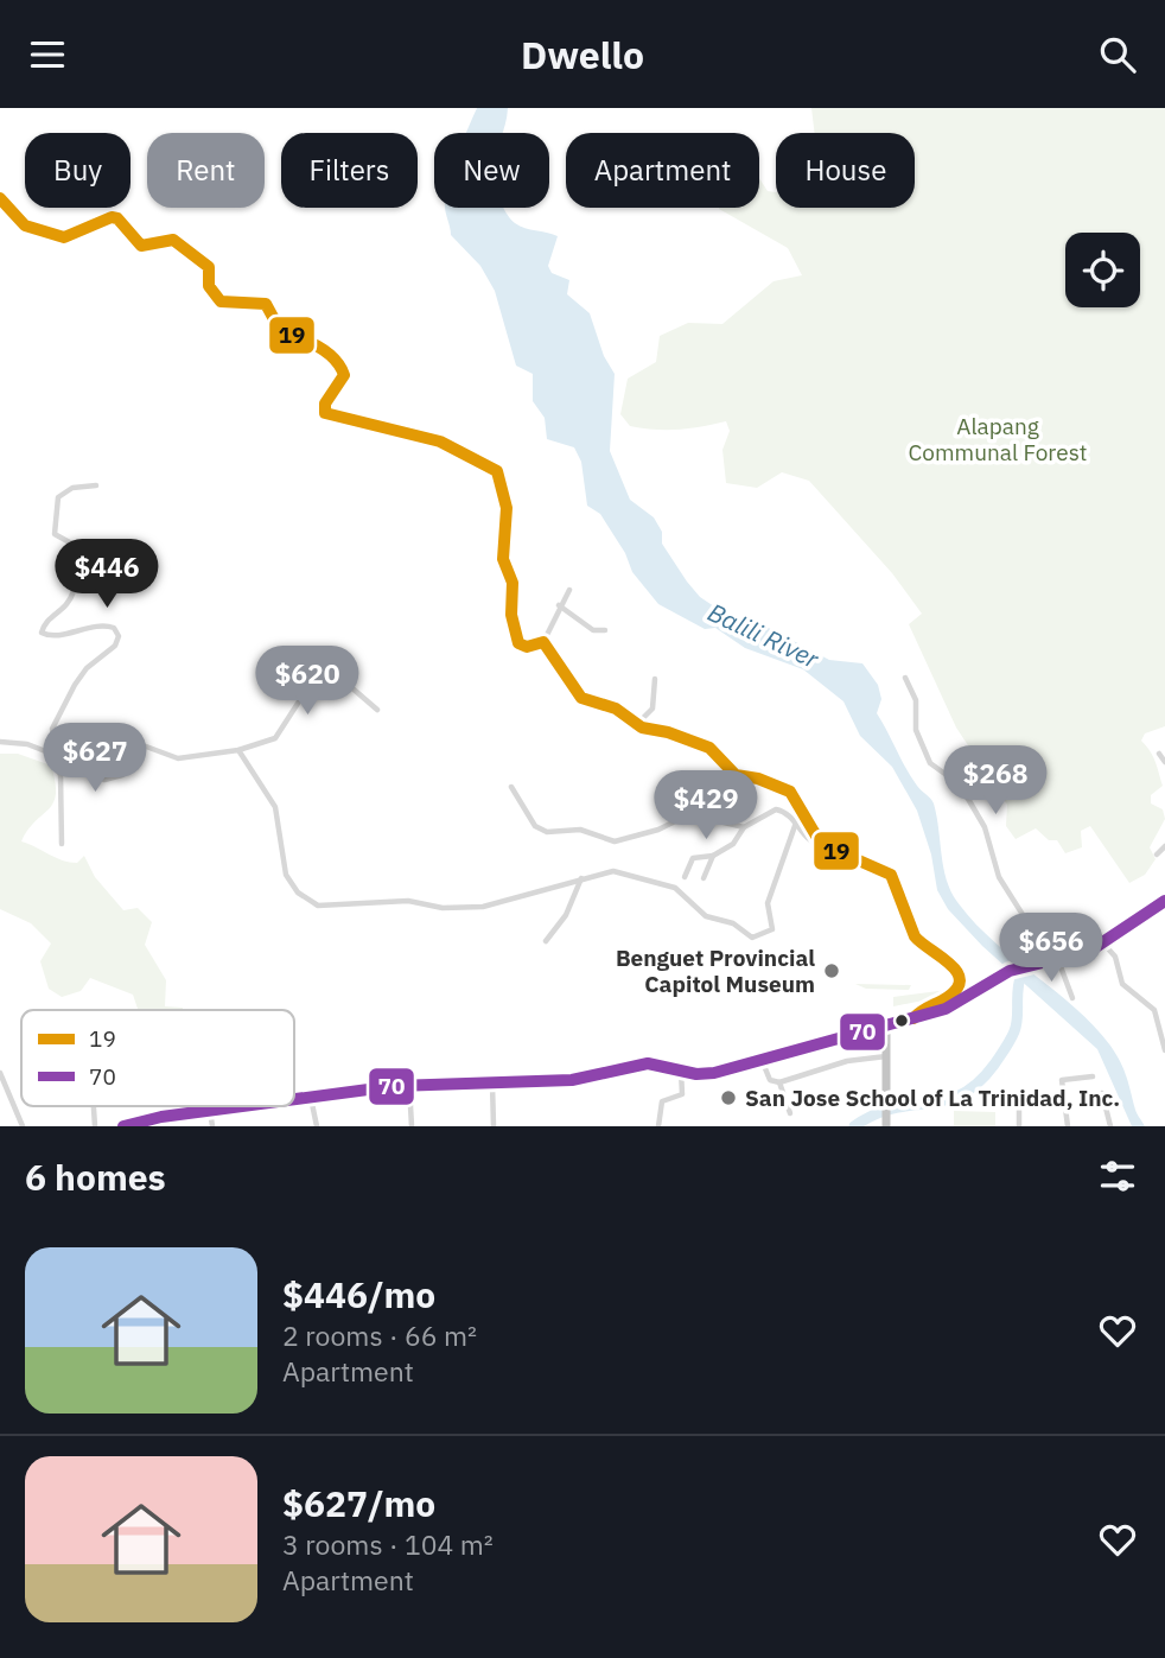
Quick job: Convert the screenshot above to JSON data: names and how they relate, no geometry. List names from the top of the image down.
{
  "water": ["Balili River"],
  "parks": ["Alapang Communal Forest"],
  "places": ["Benguet Provincial Capitol Museum", "San Jose School of La Trinidad, Inc."],
  "lines": ["transit line 19", "transit line 70"],
  "legend": ["19", "70"],
  "page": {
    "header": "Dwello",
    "chip": [
      "Buy",
      "Rent",
      "Filters",
      "New",
      "Apartment",
      "House"
    ],
    "price": [
      "$446",
      "$620",
      "$627",
      "$268",
      "$429",
      "$656"
    ],
    "heading": "6 homes",
    "list": [
      {
        "name": "$446/mo",
        "note": "2 rooms · 66 m² · Apartment"
      },
      {
        "name": "$627/mo",
        "note": "3 rooms · 104 m² · Apartment"
      }
    ]
  }
}
